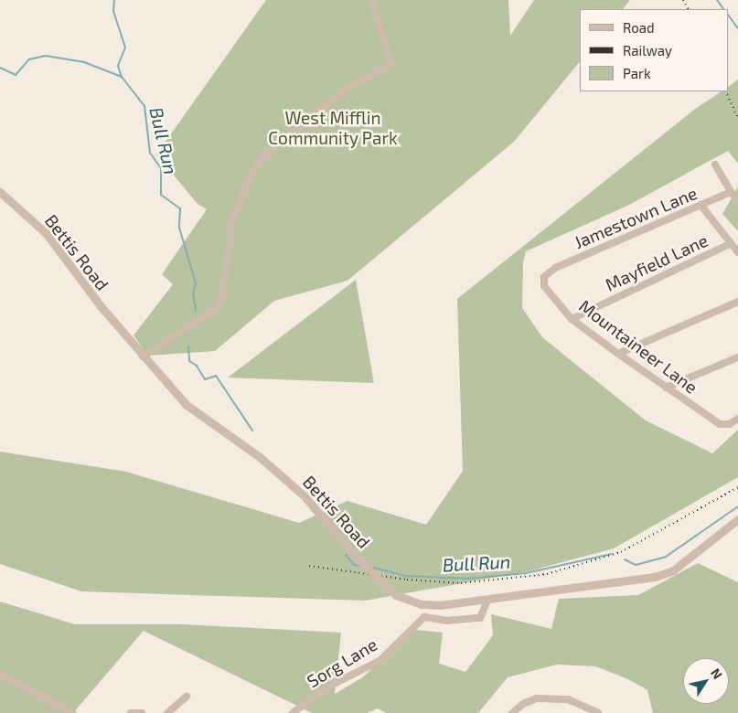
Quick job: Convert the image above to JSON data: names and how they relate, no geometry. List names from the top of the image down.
{
  "streets": {
    "street": [
      "Jamestown Lane",
      "Bettis Road",
      "Mayfield Lane",
      "Mountaineer Lane",
      "Sorg Lane"
    ]
  },
  "crossings": [
    ["Jamestown Lane", "Mountaineer Lane"],
    ["Bettis Road", "Sorg Lane"],
    ["Mayfield Lane", "Mountaineer Lane"]
  ],
  "water": ["Bull Run"],
  "parks": ["West Mifflin Community Park"],
  "legend": ["Road", "Railway", "Park"],
  "north": "top right"
}
